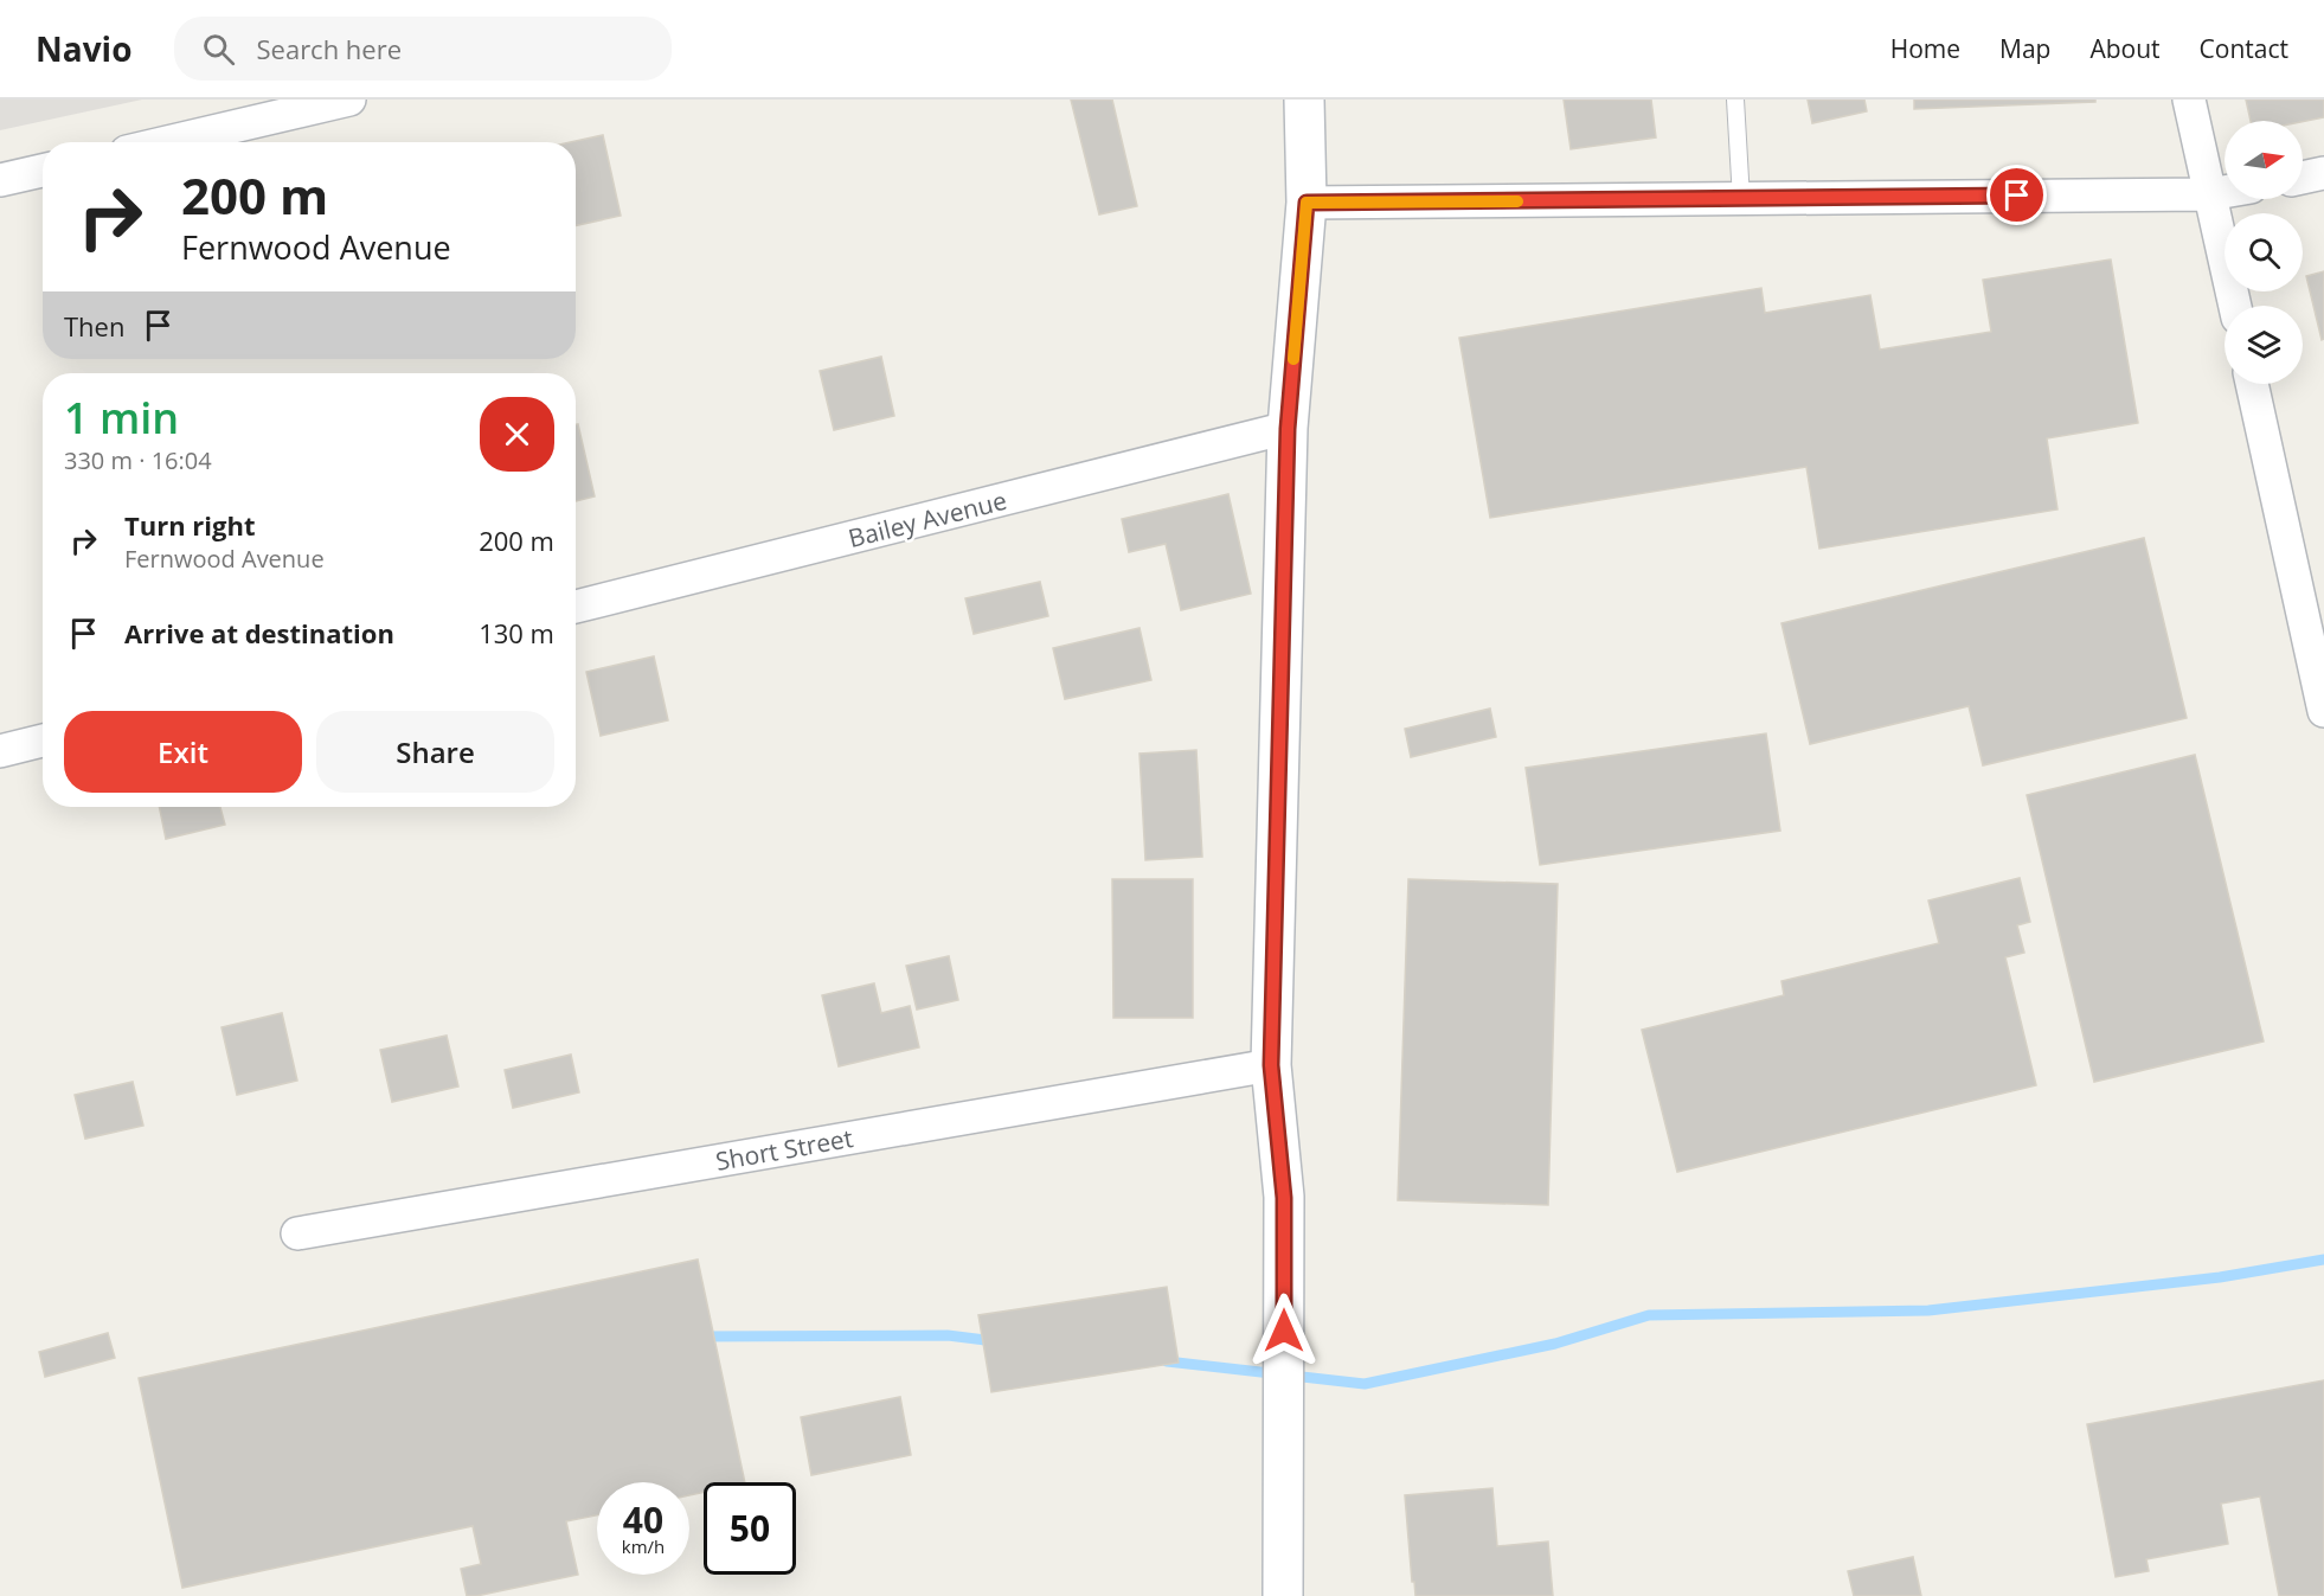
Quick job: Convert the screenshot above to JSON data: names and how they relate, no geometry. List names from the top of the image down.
{
  "streets": {
    "street": ["Bailey Avenue", "Short Street"]
  },
  "north": "right",
  "page": {
    "header": "Navio",
    "search": "Search here",
    "nav": [
      "Home",
      "Map",
      "About",
      "Contact"
    ],
    "turn": ["200 m", "Fernwood Avenue"],
    "then": "Then",
    "heading": ["1 min", "330 m · 16:04"],
    "list": [
      {
        "name": "Turn right",
        "note": "Fernwood Avenue",
        "value": "200 m"
      },
      {
        "name": "Arrive at destination",
        "value": "130 m"
      }
    ],
    "buttons": ["Exit", "Share"],
    "speed": "40 km/h",
    "limit": "50"
  }
}
